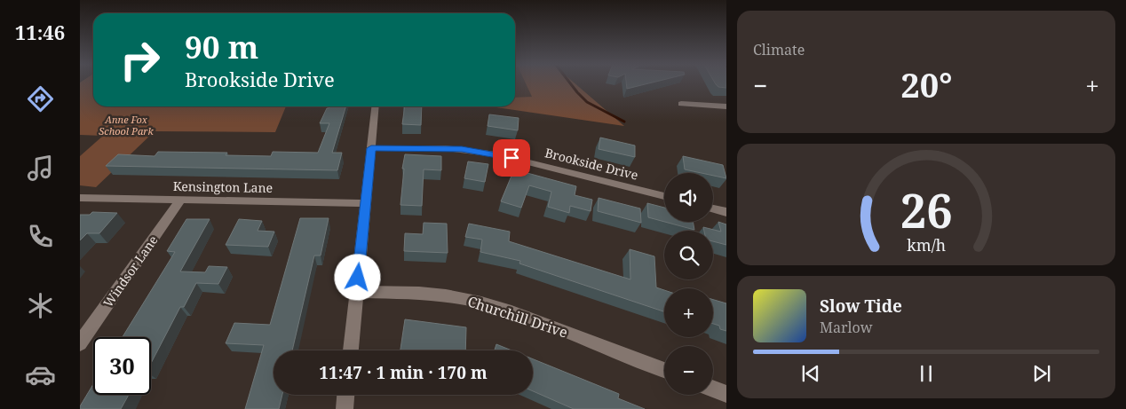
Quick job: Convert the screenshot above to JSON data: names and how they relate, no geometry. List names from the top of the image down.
{
  "streets": {
    "street": [
      "Brookside Drive",
      "Kensington Lane",
      "Windsor Lane",
      "Churchill Drive"
    ]
  },
  "crossings": [
    ["Kensington Lane", "Windsor Lane"]
  ],
  "parks": ["Anne Fox School Park"],
  "page": {
    "tabs": "11:46",
    "tile": "Climate",
    "turn": ["90 m", "Brookside Drive"],
    "heat": ["−", "20°", "+"],
    "map_buttons": ["+", "−"],
    "song": ["Slow Tide", "Marlow"],
    "limit": "30",
    "trip": "11:47 · 1 min · 170 m",
    "gauge": ["26", "km/h"]
  }
}
